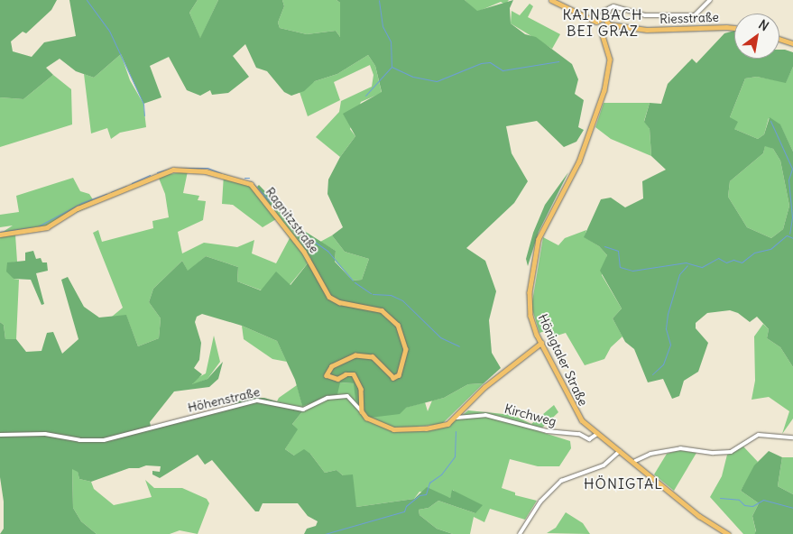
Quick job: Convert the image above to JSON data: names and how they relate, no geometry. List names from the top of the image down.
{
  "streets": {
    "main road": [
      "Riesstraße",
      "Ragnitzstraße",
      "Hönigtaler Straße",
      "Höhenstraße"
    ],
    "street": ["Kirchweg"]
  },
  "crossings": [
    ["Ragnitzstraße", "Höhenstraße"],
    ["Hönigtaler Straße", "Höhenstraße"],
    ["Hönigtaler Straße", "Kirchweg"],
    ["Höhenstraße", "Kirchweg"]
  ],
  "districts": ["KAINBACH BEI GRAZ", "HÖNIGTAL"],
  "north": "top right"
}
